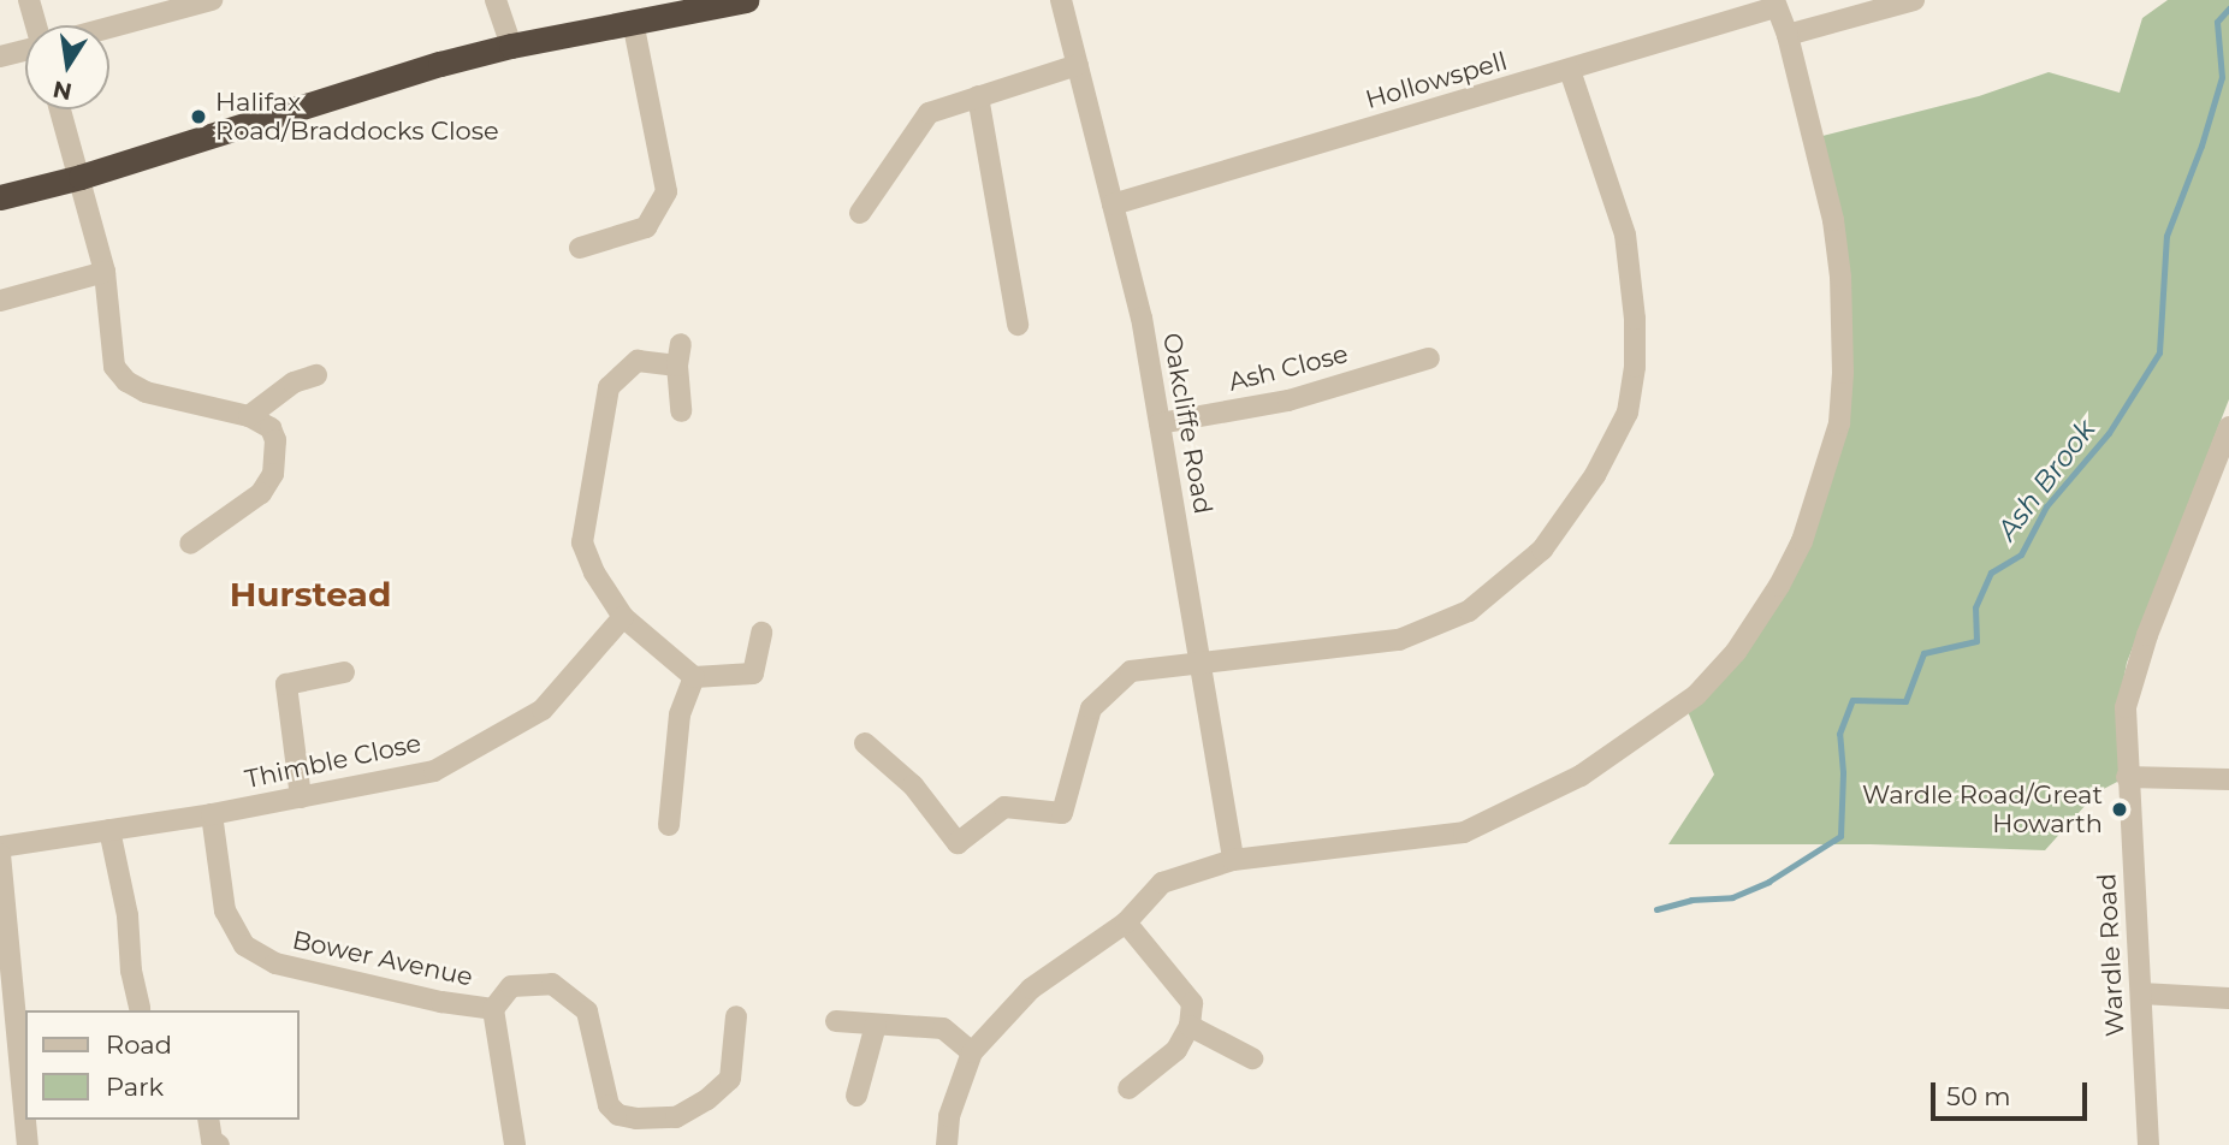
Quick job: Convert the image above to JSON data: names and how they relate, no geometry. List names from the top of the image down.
{
  "streets": {
    "street": [
      "Hollowspell",
      "Ash Close",
      "Oakcliffe Road",
      "Thimble Close",
      "Wardle Road",
      "Bower Avenue"
    ]
  },
  "crossings": [
    ["Hollowspell", "Oakcliffe Road"],
    ["Ash Close", "Oakcliffe Road"],
    ["Thimble Close", "Bower Avenue"]
  ],
  "districts": ["Hurstead"],
  "water": ["Ash Brook"],
  "places": ["Halifax Road/Braddocks Close", "Wardle Road/Great Howarth"],
  "legend": ["Road", "Park"],
  "scale_bar": "50 m",
  "north": "bottom"
}
